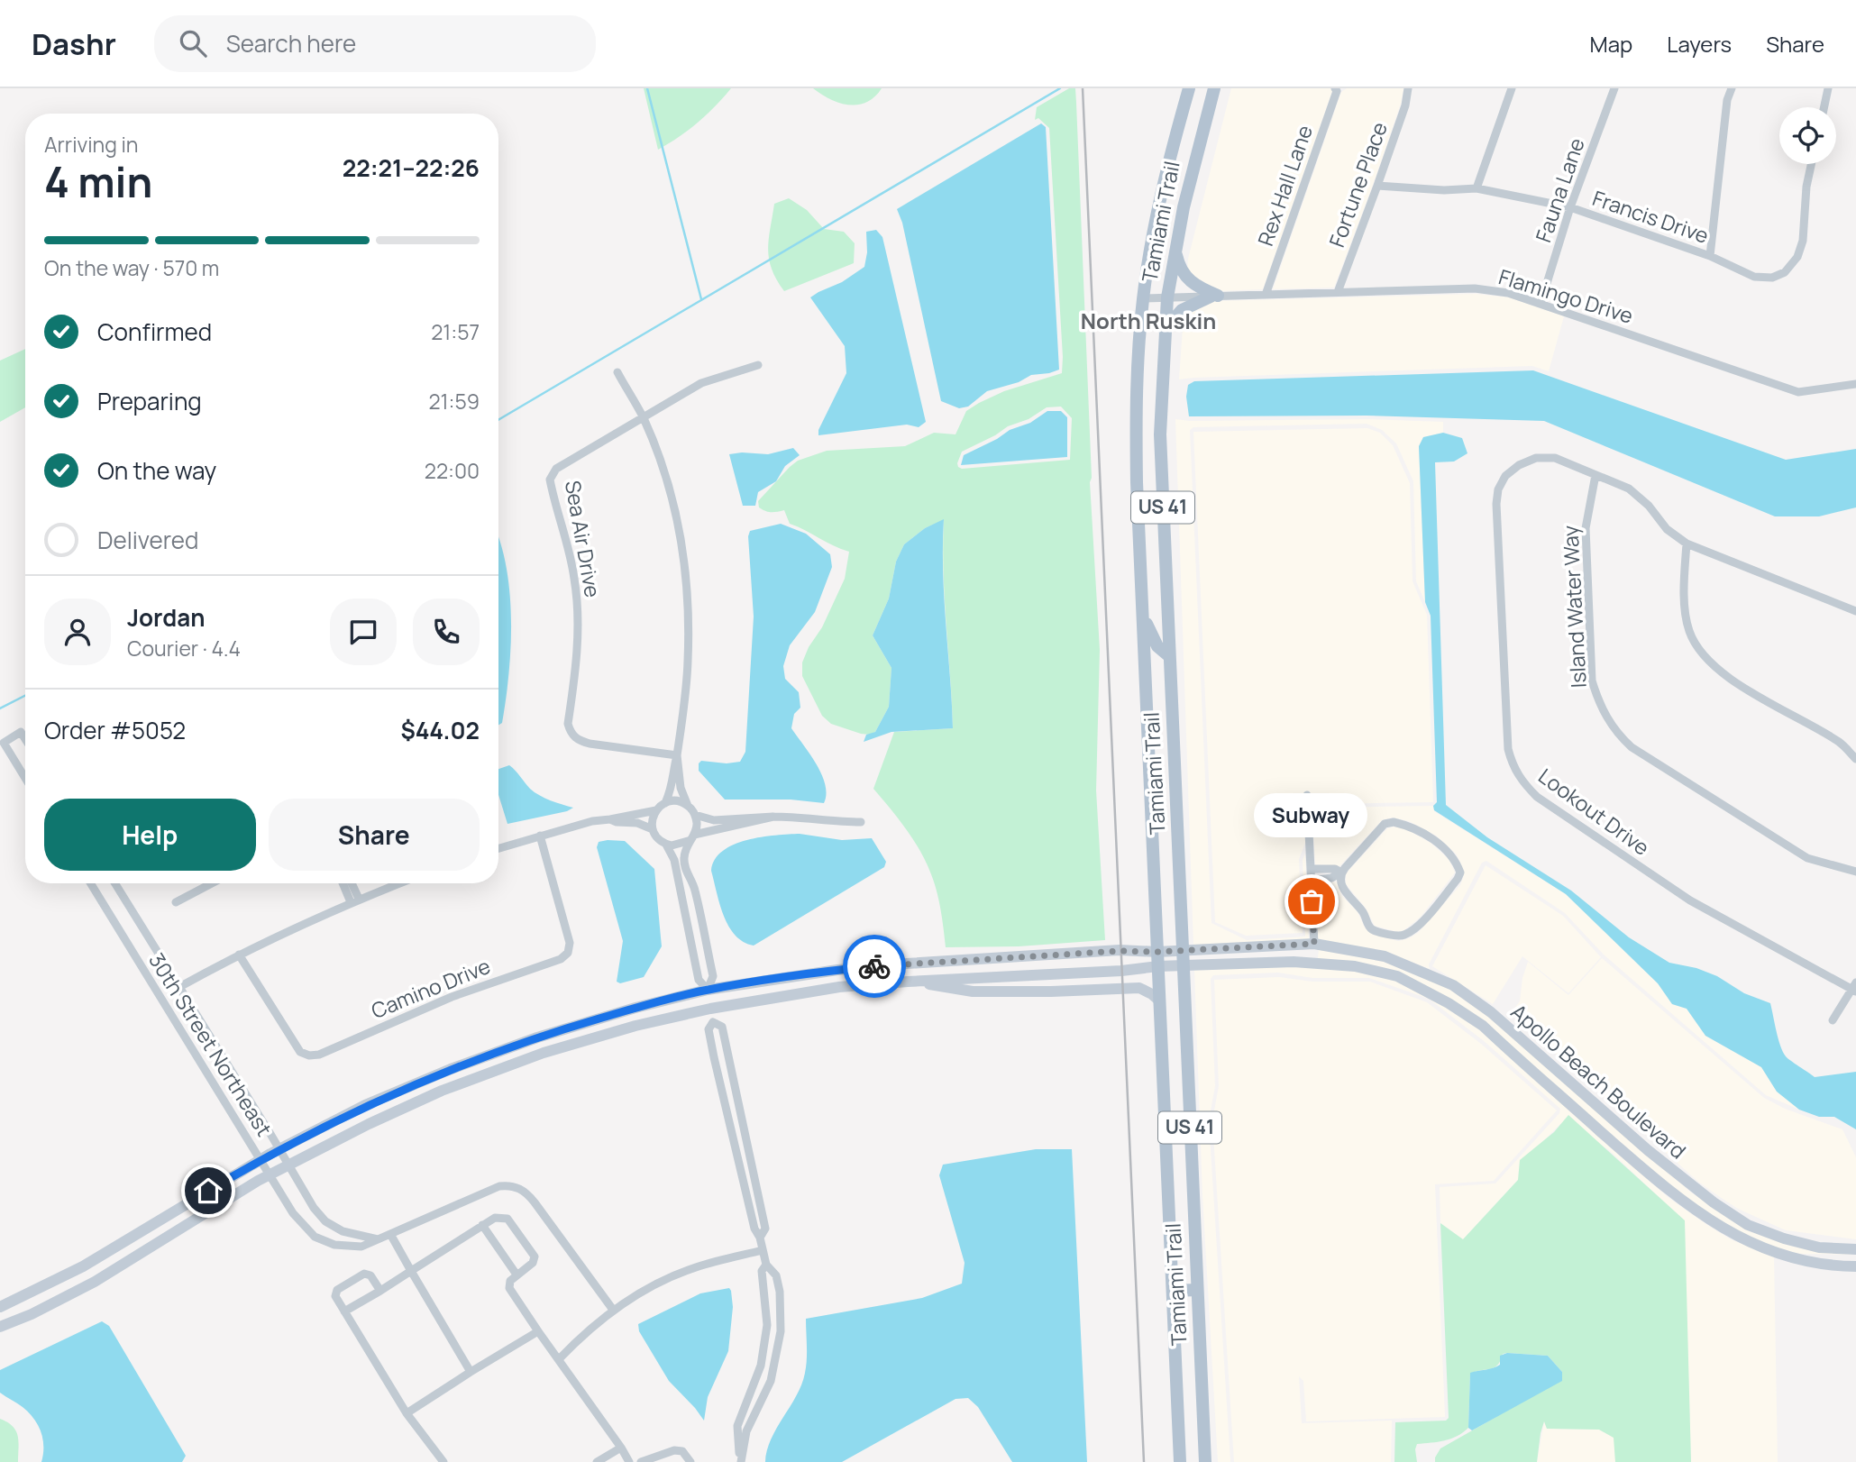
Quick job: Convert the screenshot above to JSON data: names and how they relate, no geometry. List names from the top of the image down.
{
  "streets": {
    "main road": ["Tamiami Trail", "US 41", "Apollo Beach Boulevard"],
    "street": [
      "Fortune Place",
      "Rex Hall Lane",
      "Fauna Lane",
      "Francis Drive",
      "Flamingo Drive",
      "Sea Air Drive",
      "Island Water Way",
      "Lookout Drive",
      "Camino Drive",
      "30th Street Northeast"
    ]
  },
  "crossings": [
    ["Fortune Place", "Francis Drive"],
    ["Fortune Place", "Flamingo Drive"],
    ["Rex Hall Lane", "Flamingo Drive"],
    ["Fauna Lane", "Francis Drive"],
    ["Fauna Lane", "Flamingo Drive"],
    ["Tamiami Trail", "Flamingo Drive"],
    ["Tamiami Trail", "Apollo Beach Boulevard"],
    ["Island Water Way", "Lookout Drive"],
    ["30th Street Northeast", "Apollo Beach Boulevard"]
  ],
  "districts": ["North Ruskin"],
  "places": ["Subway"],
  "page": {
    "header": "Dashr",
    "search": "Search here",
    "nav": ["Map", "Layers", "Share"],
    "heading": ["4 min", "Arriving in", "22:21–22:26"],
    "panel": [
      "Jordan",
      "Courier · 4.4",
      "Order #5052",
      "$44.02"
    ],
    "bar": "On the way · 570 m",
    "list": [
      ["Confirmed", "21:57"],
      ["Preparing", "21:59"],
      ["On the way", "22:00"],
      "Delivered"
    ],
    "buttons": ["Help", "Share"],
    "bubble": "Subway"
  }
}
